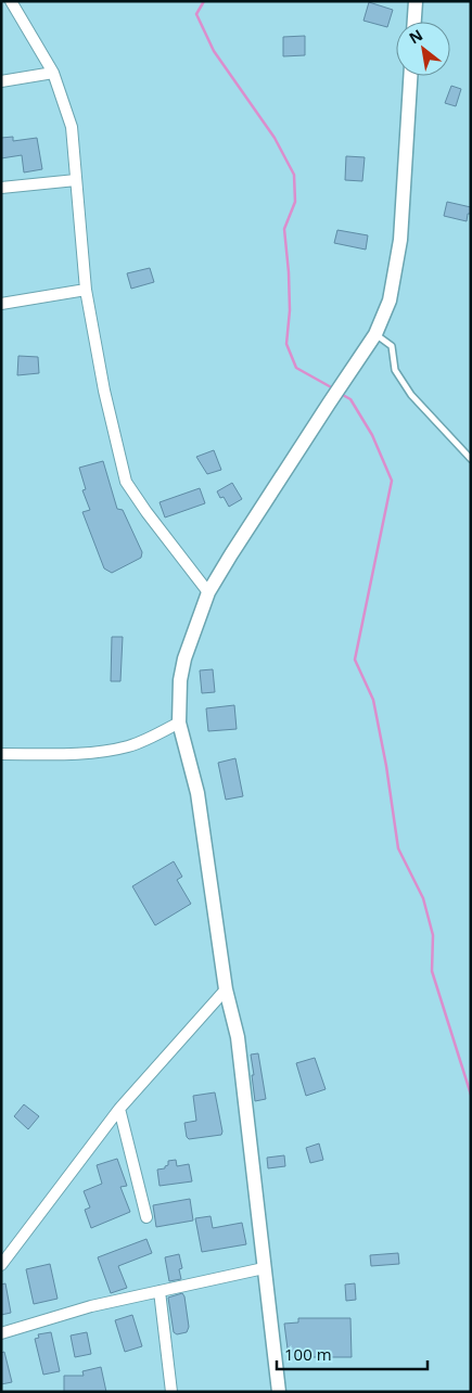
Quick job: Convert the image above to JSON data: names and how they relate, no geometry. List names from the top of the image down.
{
  "scale_bar": "100 m",
  "north": "top left"
}
